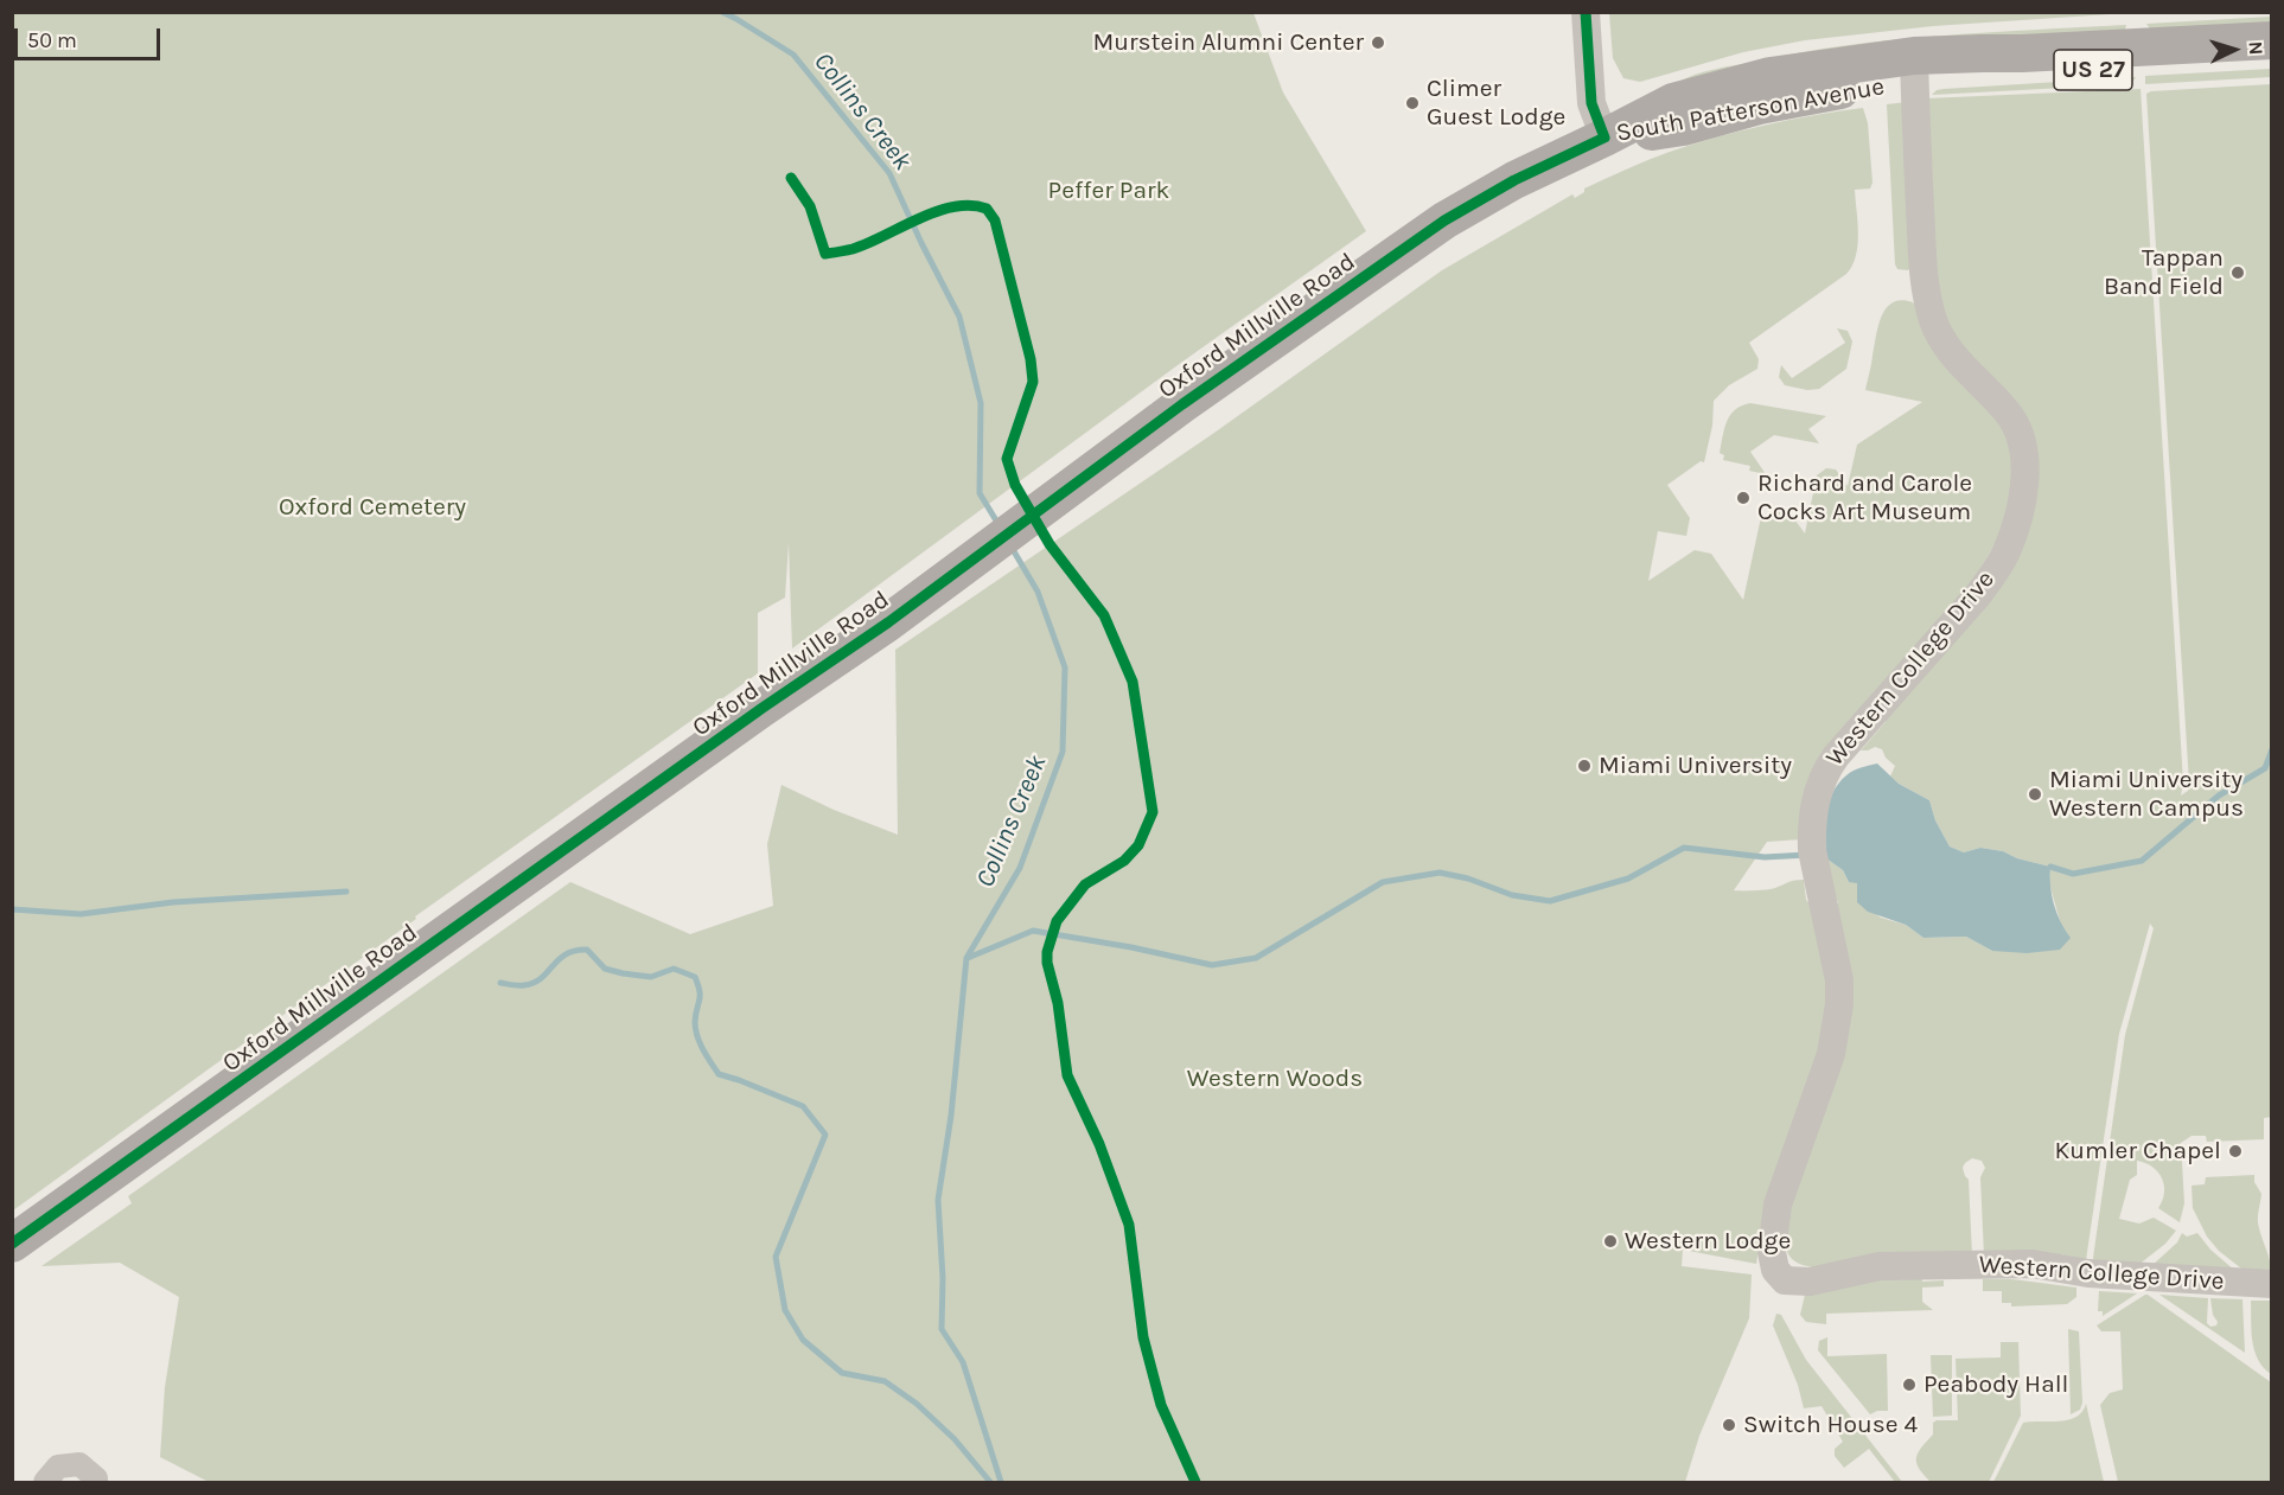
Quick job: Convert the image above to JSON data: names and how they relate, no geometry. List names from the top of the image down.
{
  "streets": {
    "highway": ["US 27", "South Patterson Avenue", "Oxford Millville Road"],
    "street": ["Western College Drive"]
  },
  "crossings": [
    ["South Patterson Avenue", "Oxford Millville Road"],
    ["South Patterson Avenue", "Western College Drive"]
  ],
  "water": ["Collins Creek"],
  "parks": ["Peffer Park", "Oxford Cemetery", "Western Woods"],
  "places": [
    "Murstein Alumni Center",
    "Climer Guest Lodge",
    "Tappan Band Field",
    "Richard and Carole Cocks Art Museum",
    "Miami University",
    "Miami University Western Campus",
    "Kumler Chapel",
    "Western Lodge",
    "Peabody Hall",
    "Switch House 4"
  ],
  "scale_bar": "50 m",
  "north": "right"
}
